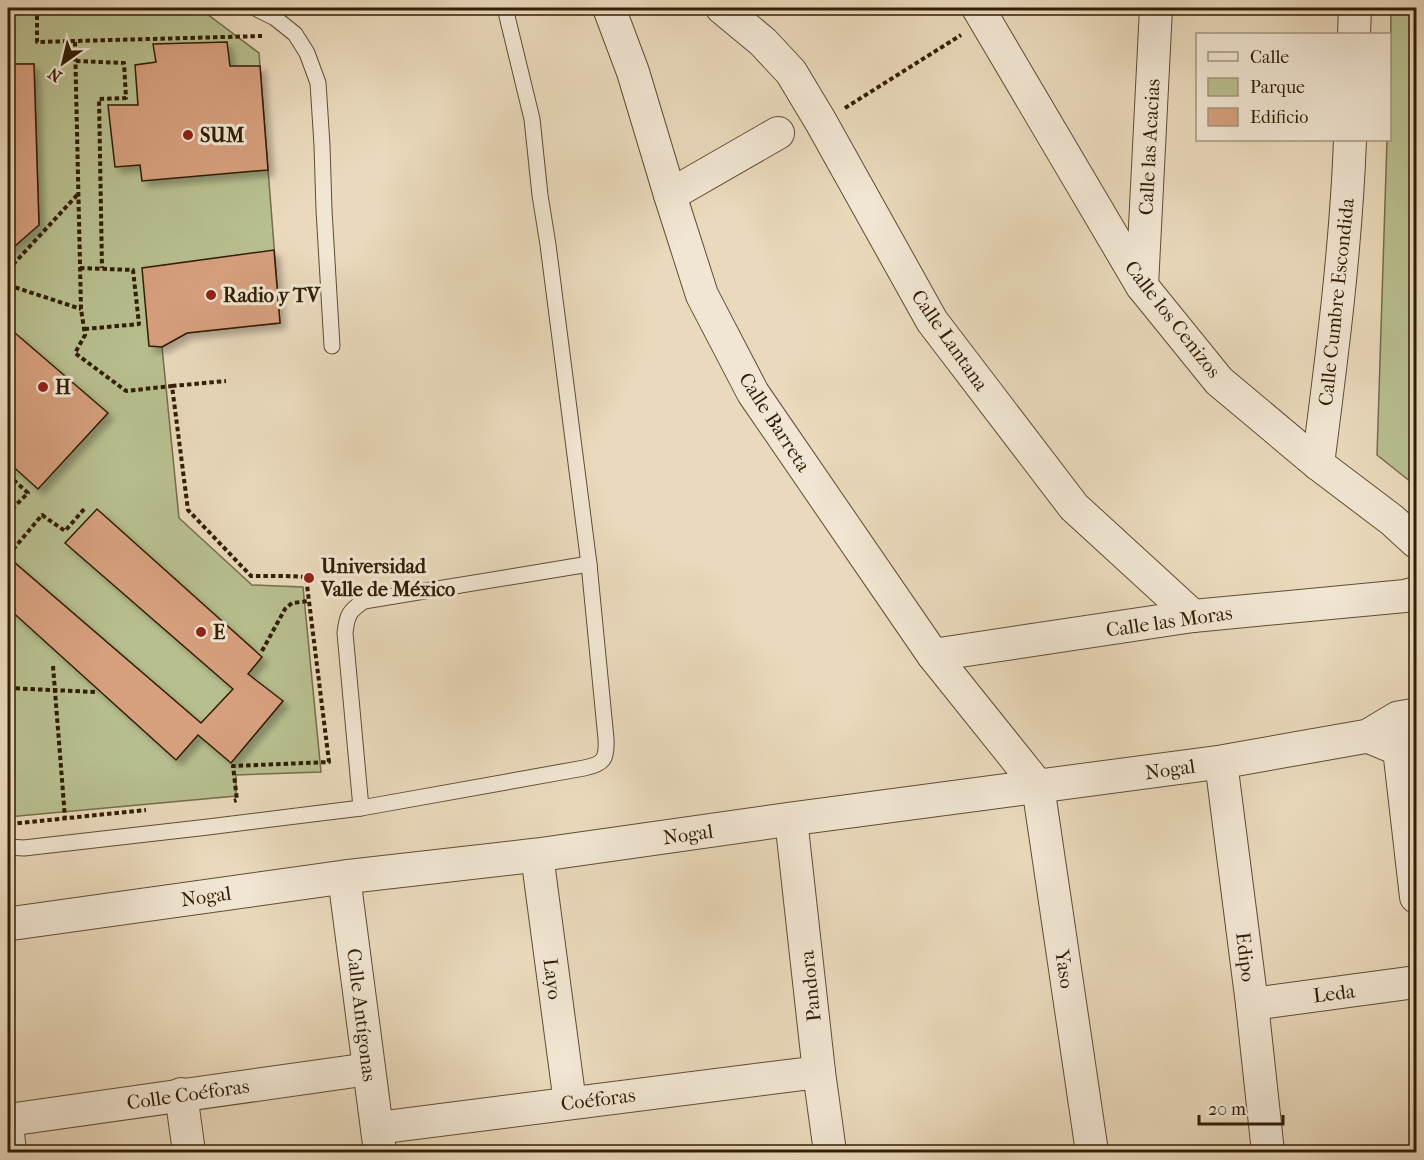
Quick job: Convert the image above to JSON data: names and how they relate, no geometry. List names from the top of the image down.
{
  "streets": {
    "street": [
      "Calle las Acacias",
      "Calle Cumbre Escondida",
      "Calle los Cenizos",
      "Calle Lantana",
      "Calle Barreta",
      "Calle las Moras",
      "Nogal",
      "Edipo",
      "Yaso",
      "Layo",
      "Pandora",
      "Leda",
      "Calle Antígonas",
      "Colle Coéforas",
      "Coéforas"
    ]
  },
  "crossings": [
    ["Calle las Acacias", "Calle los Cenizos"],
    ["Calle Cumbre Escondida", "Calle los Cenizos"],
    ["Calle Lantana", "Calle las Moras"],
    ["Calle Barreta", "Calle las Moras"],
    ["Calle Barreta", "Nogal"],
    ["Calle Barreta", "Yaso"],
    ["Nogal", "Edipo"],
    ["Nogal", "Yaso"],
    ["Nogal", "Layo"],
    ["Nogal", "Pandora"],
    ["Nogal", "Calle Antígonas"],
    ["Edipo", "Leda"],
    ["Layo", "Coéforas"],
    ["Pandora", "Coéforas"],
    ["Calle Antígonas", "Colle Coéforas"],
    ["Calle Antígonas", "Coéforas"]
  ],
  "places": [
    "SUM",
    "Radio y TV",
    "H",
    "Universidad Valle de México",
    "E"
  ],
  "legend": ["Calle", "Parque", "Edificio"],
  "scale_bar": "20 m",
  "north": "bottom left"
}
